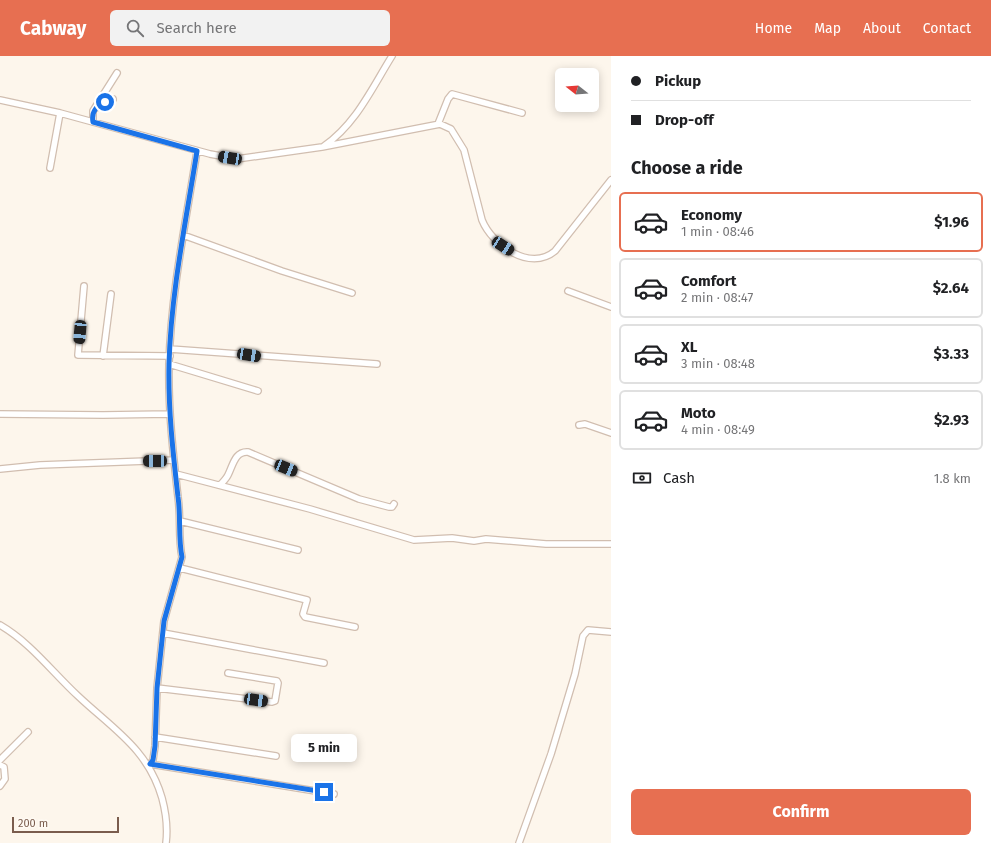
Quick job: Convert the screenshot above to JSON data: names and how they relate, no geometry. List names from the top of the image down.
{
  "scale_bar": "200 m",
  "north": "left",
  "page": {
    "header": "Cabway",
    "search": "Search here",
    "nav": [
      "Home",
      "Map",
      "About",
      "Contact"
    ],
    "banner": ["Pickup", "Drop-off"],
    "heading": "Choose a ride",
    "list": [
      {
        "name": "Economy",
        "note": "1 min · 08:46",
        "value": "$1.96"
      },
      {
        "name": "Comfort",
        "note": "2 min · 08:47",
        "value": "$2.64"
      },
      {
        "name": "XL",
        "note": "3 min · 08:48",
        "value": "$3.33"
      },
      {
        "name": "Moto",
        "note": "4 min · 08:49",
        "value": "$2.93"
      }
    ],
    "pay": ["Cash", "1.8 km"],
    "bubble": "5 min",
    "buttons": "Confirm",
    "scale": "200 m"
  }
}
